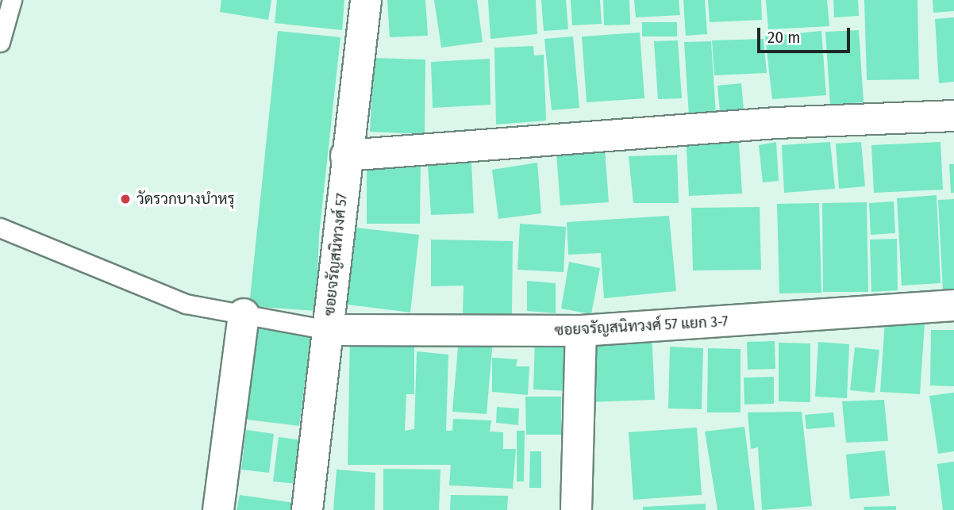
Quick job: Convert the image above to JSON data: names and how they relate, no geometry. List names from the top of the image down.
{
  "streets": {
    "street": ["ซอยจรัญสนิทวงศ์ 57", "ซอยจรัญสนิทวงศ์ 57 แยก 3-7"]
  },
  "crossings": [
    ["ซอยจรัญสนิทวงศ์ 57", "ซอยจรัญสนิทวงศ์ 57 แยก 3-7"]
  ],
  "places": ["วัดรวกบางบำหรุ"],
  "scale_bar": "20 m"
}
